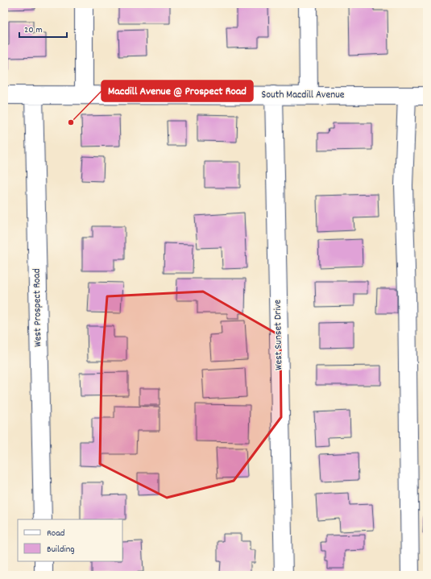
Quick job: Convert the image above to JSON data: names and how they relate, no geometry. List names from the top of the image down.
{
  "streets": {
    "street": ["South Macdill Avenue", "West Prospect Road", "West Sunset Drive"]
  },
  "crossings": [
    ["South Macdill Avenue", "West Prospect Road"],
    ["South Macdill Avenue", "West Sunset Drive"]
  ],
  "places": ["Macdill Avenue @ Prospect Road"],
  "legend": ["Road", "Building"],
  "scale_bar": "20 m"
}
